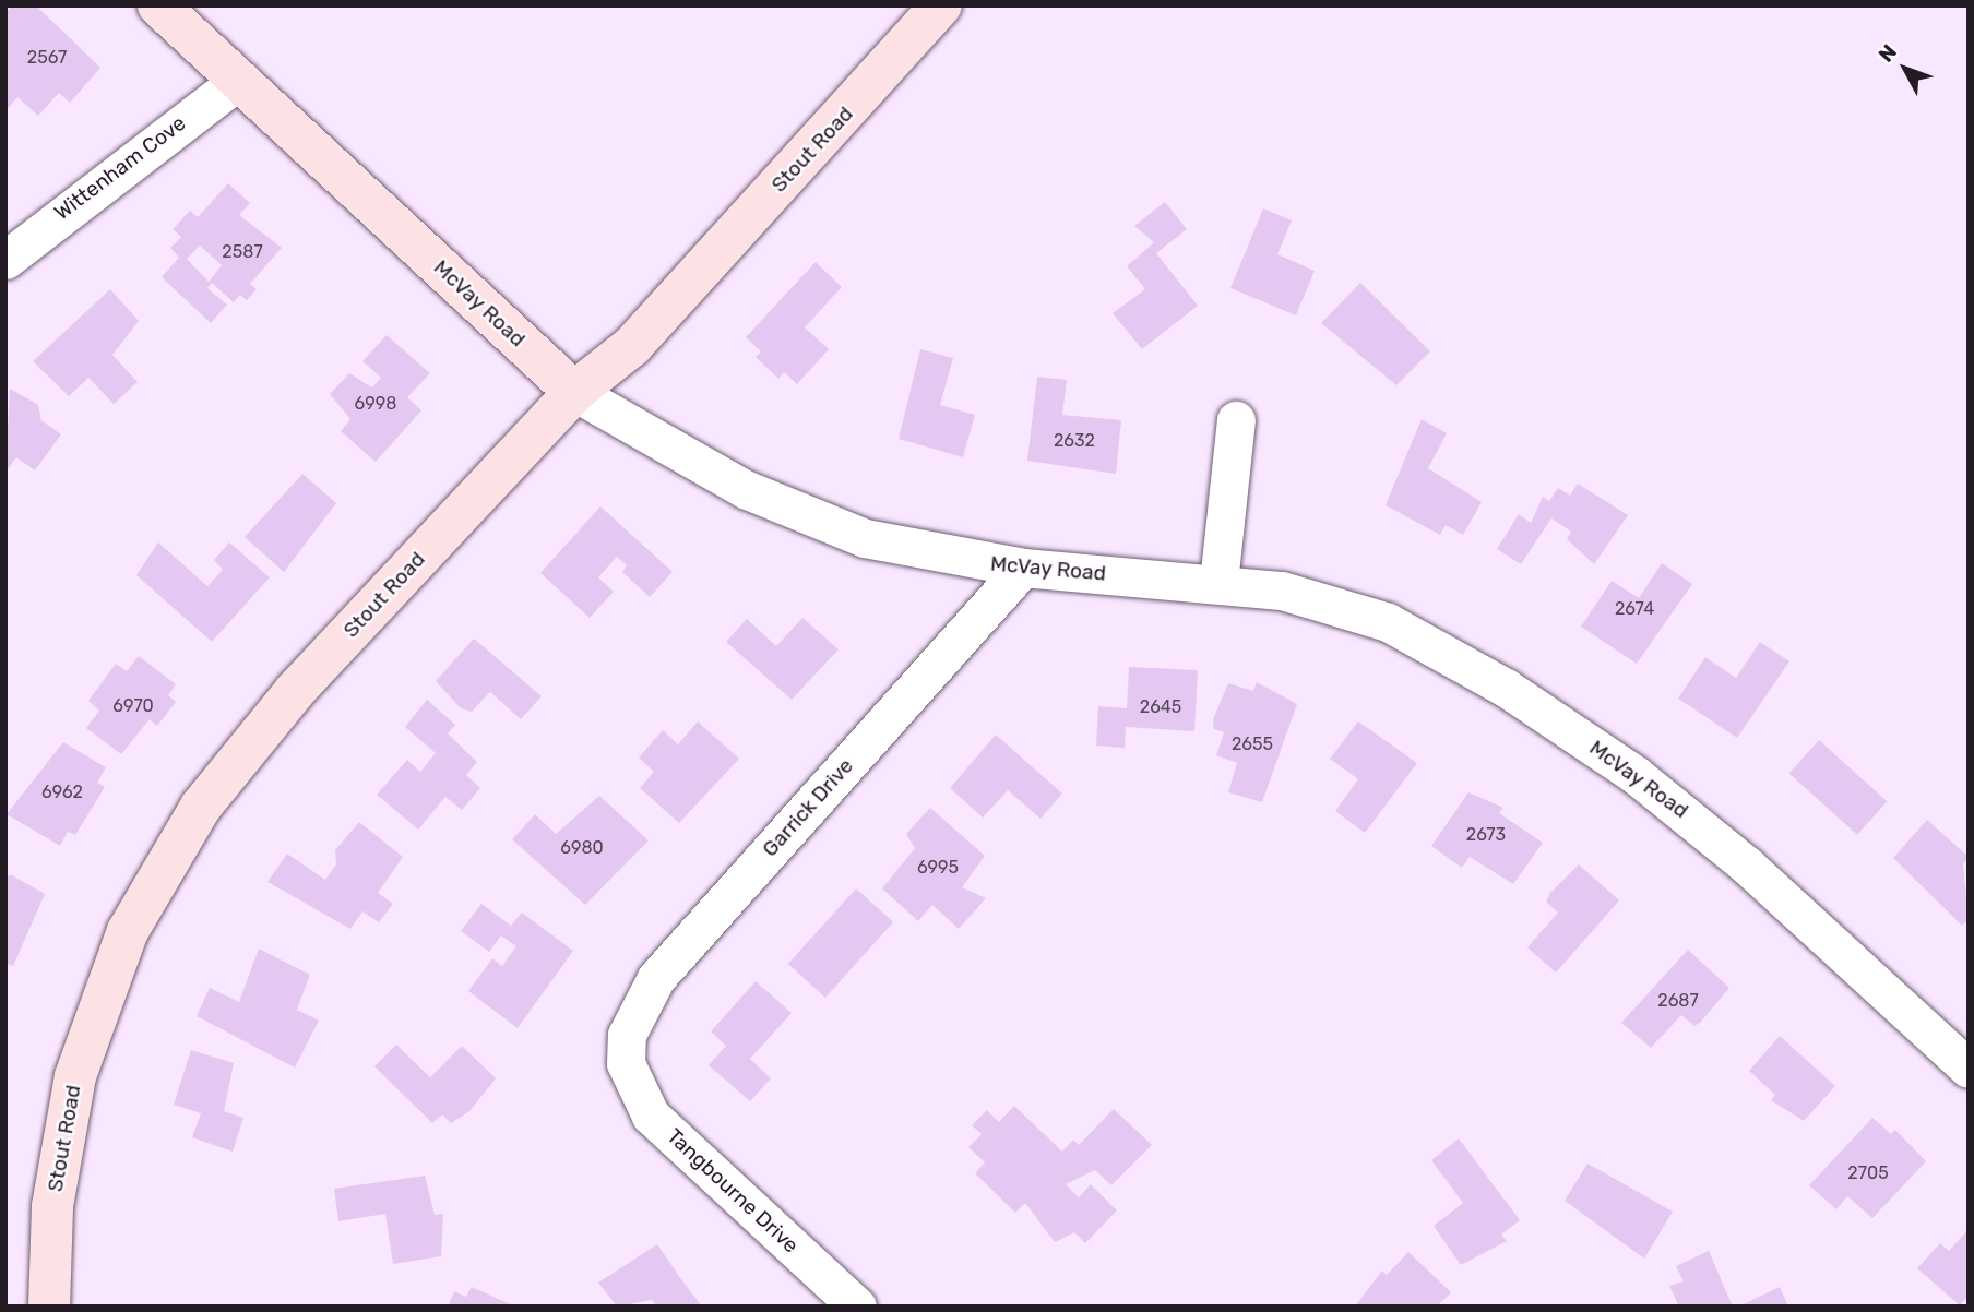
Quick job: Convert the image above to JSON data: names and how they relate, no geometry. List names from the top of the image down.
{
  "streets": {
    "street": [
      "Stout Road",
      "Wittenham Cove",
      "McVay Road",
      "Garrick Drive",
      "Tangbourne Drive"
    ]
  },
  "crossings": [
    ["Stout Road", "McVay Road"],
    ["Wittenham Cove", "McVay Road"],
    ["McVay Road", "Garrick Drive"],
    ["Garrick Drive", "Tangbourne Drive"]
  ],
  "house_numbers": [
    "2567",
    "2587",
    "6998",
    "2632",
    "2674",
    "6970",
    "2645",
    "2655",
    "6962",
    "2673",
    "6980",
    "6995",
    "2687",
    "2705"
  ],
  "north": "top left"
}
